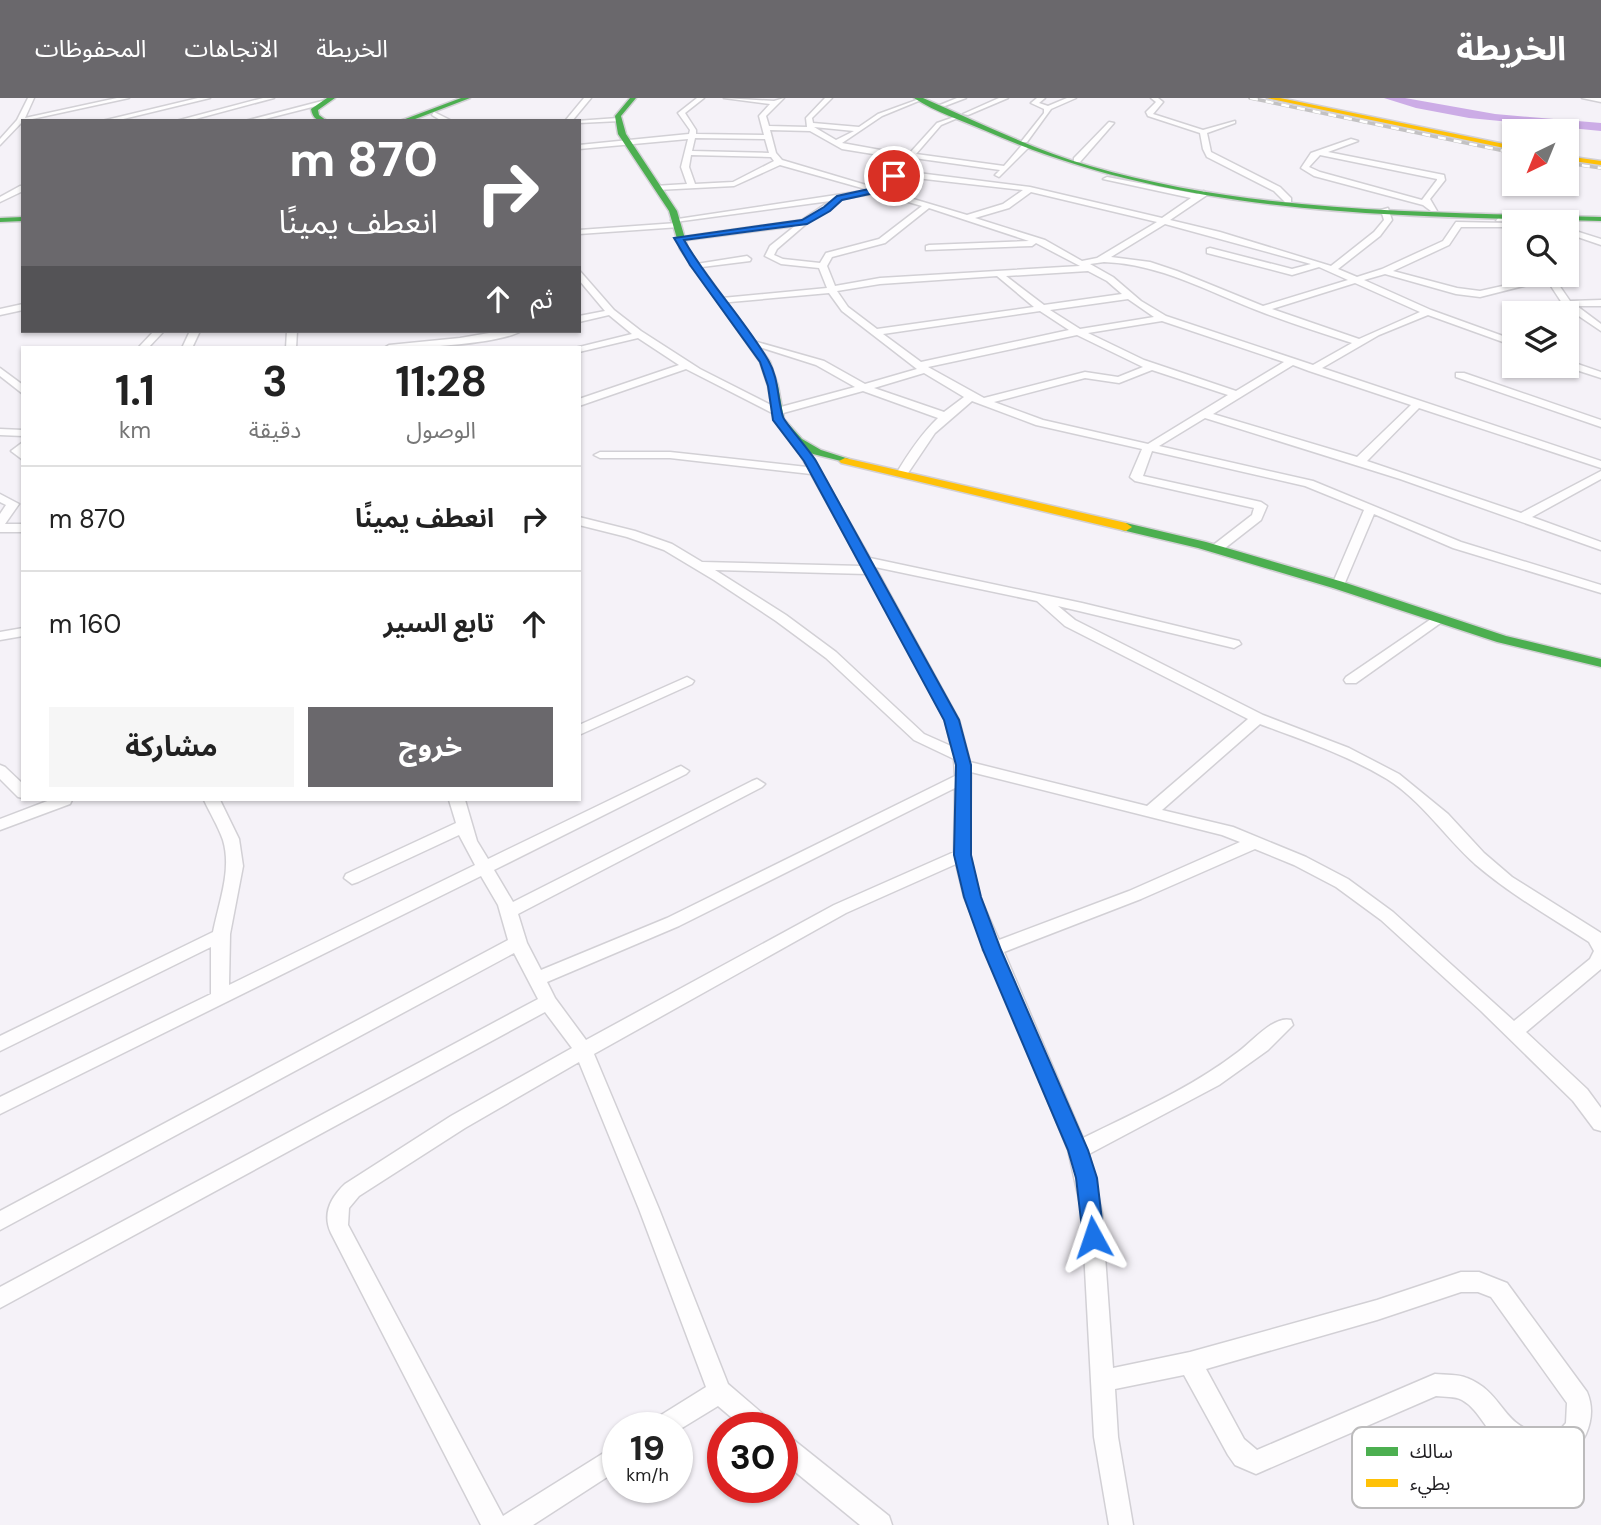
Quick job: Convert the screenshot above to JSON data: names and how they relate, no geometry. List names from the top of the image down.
{
  "legend": ["سالك", "بطيء"],
  "north": "bottom left",
  "page": {
    "header": "الخريطة",
    "nav": ["الخريطة", "الاتجاهات", "المحفوظات"],
    "turn": ["870 m", "انعطف يمينًا"],
    "then": "ثم",
    "eta": [
      "11:28",
      "الوصول",
      "3",
      "دقيقة",
      "1.1",
      "km"
    ],
    "list": [
      {
        "name": "انعطف يمينًا",
        "value": "870 m"
      },
      {
        "name": "تابع السير",
        "value": "160 m"
      }
    ],
    "buttons": ["خروج", "مشاركة"],
    "speed": "19 km/h",
    "limit": "30"
  }
}
